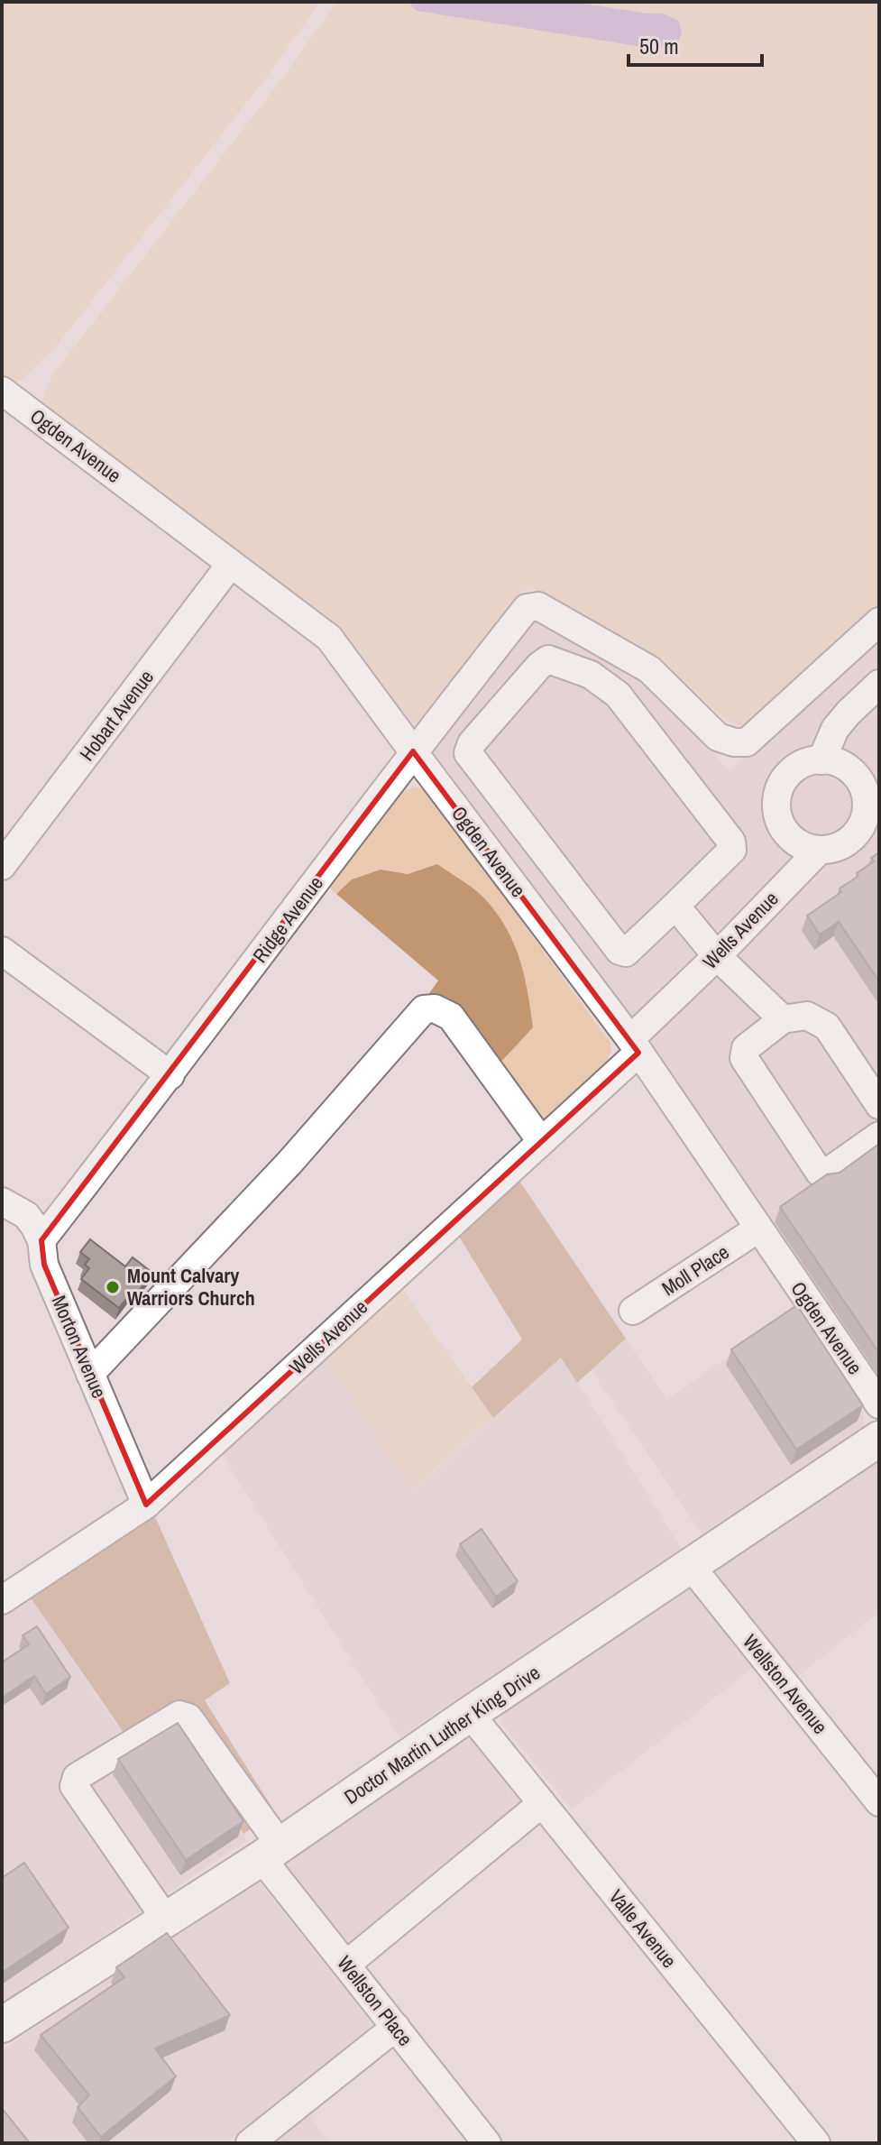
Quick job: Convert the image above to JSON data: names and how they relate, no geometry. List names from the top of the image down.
{
  "streets": {
    "main road": ["Doctor Martin Luther King Drive"],
    "street": [
      "Ogden Avenue",
      "Hobart Avenue",
      "Ridge Avenue",
      "Wells Avenue",
      "Moll Place",
      "Morton Avenue",
      "Wellston Avenue",
      "Valle Avenue",
      "Wellston Place"
    ]
  },
  "crossings": [
    ["Ogden Avenue", "Hobart Avenue"],
    ["Ogden Avenue", "Ridge Avenue"],
    ["Ogden Avenue", "Wells Avenue"],
    ["Ogden Avenue", "Moll Place"],
    ["Ridge Avenue", "Morton Avenue"],
    ["Wells Avenue", "Morton Avenue"],
    ["Wellston Avenue", "Doctor Martin Luther King Drive"],
    ["Doctor Martin Luther King Drive", "Valle Avenue"],
    ["Doctor Martin Luther King Drive", "Wellston Place"]
  ],
  "places": ["Mount Calvary Warriors Church"],
  "scale_bar": "50 m"
}
